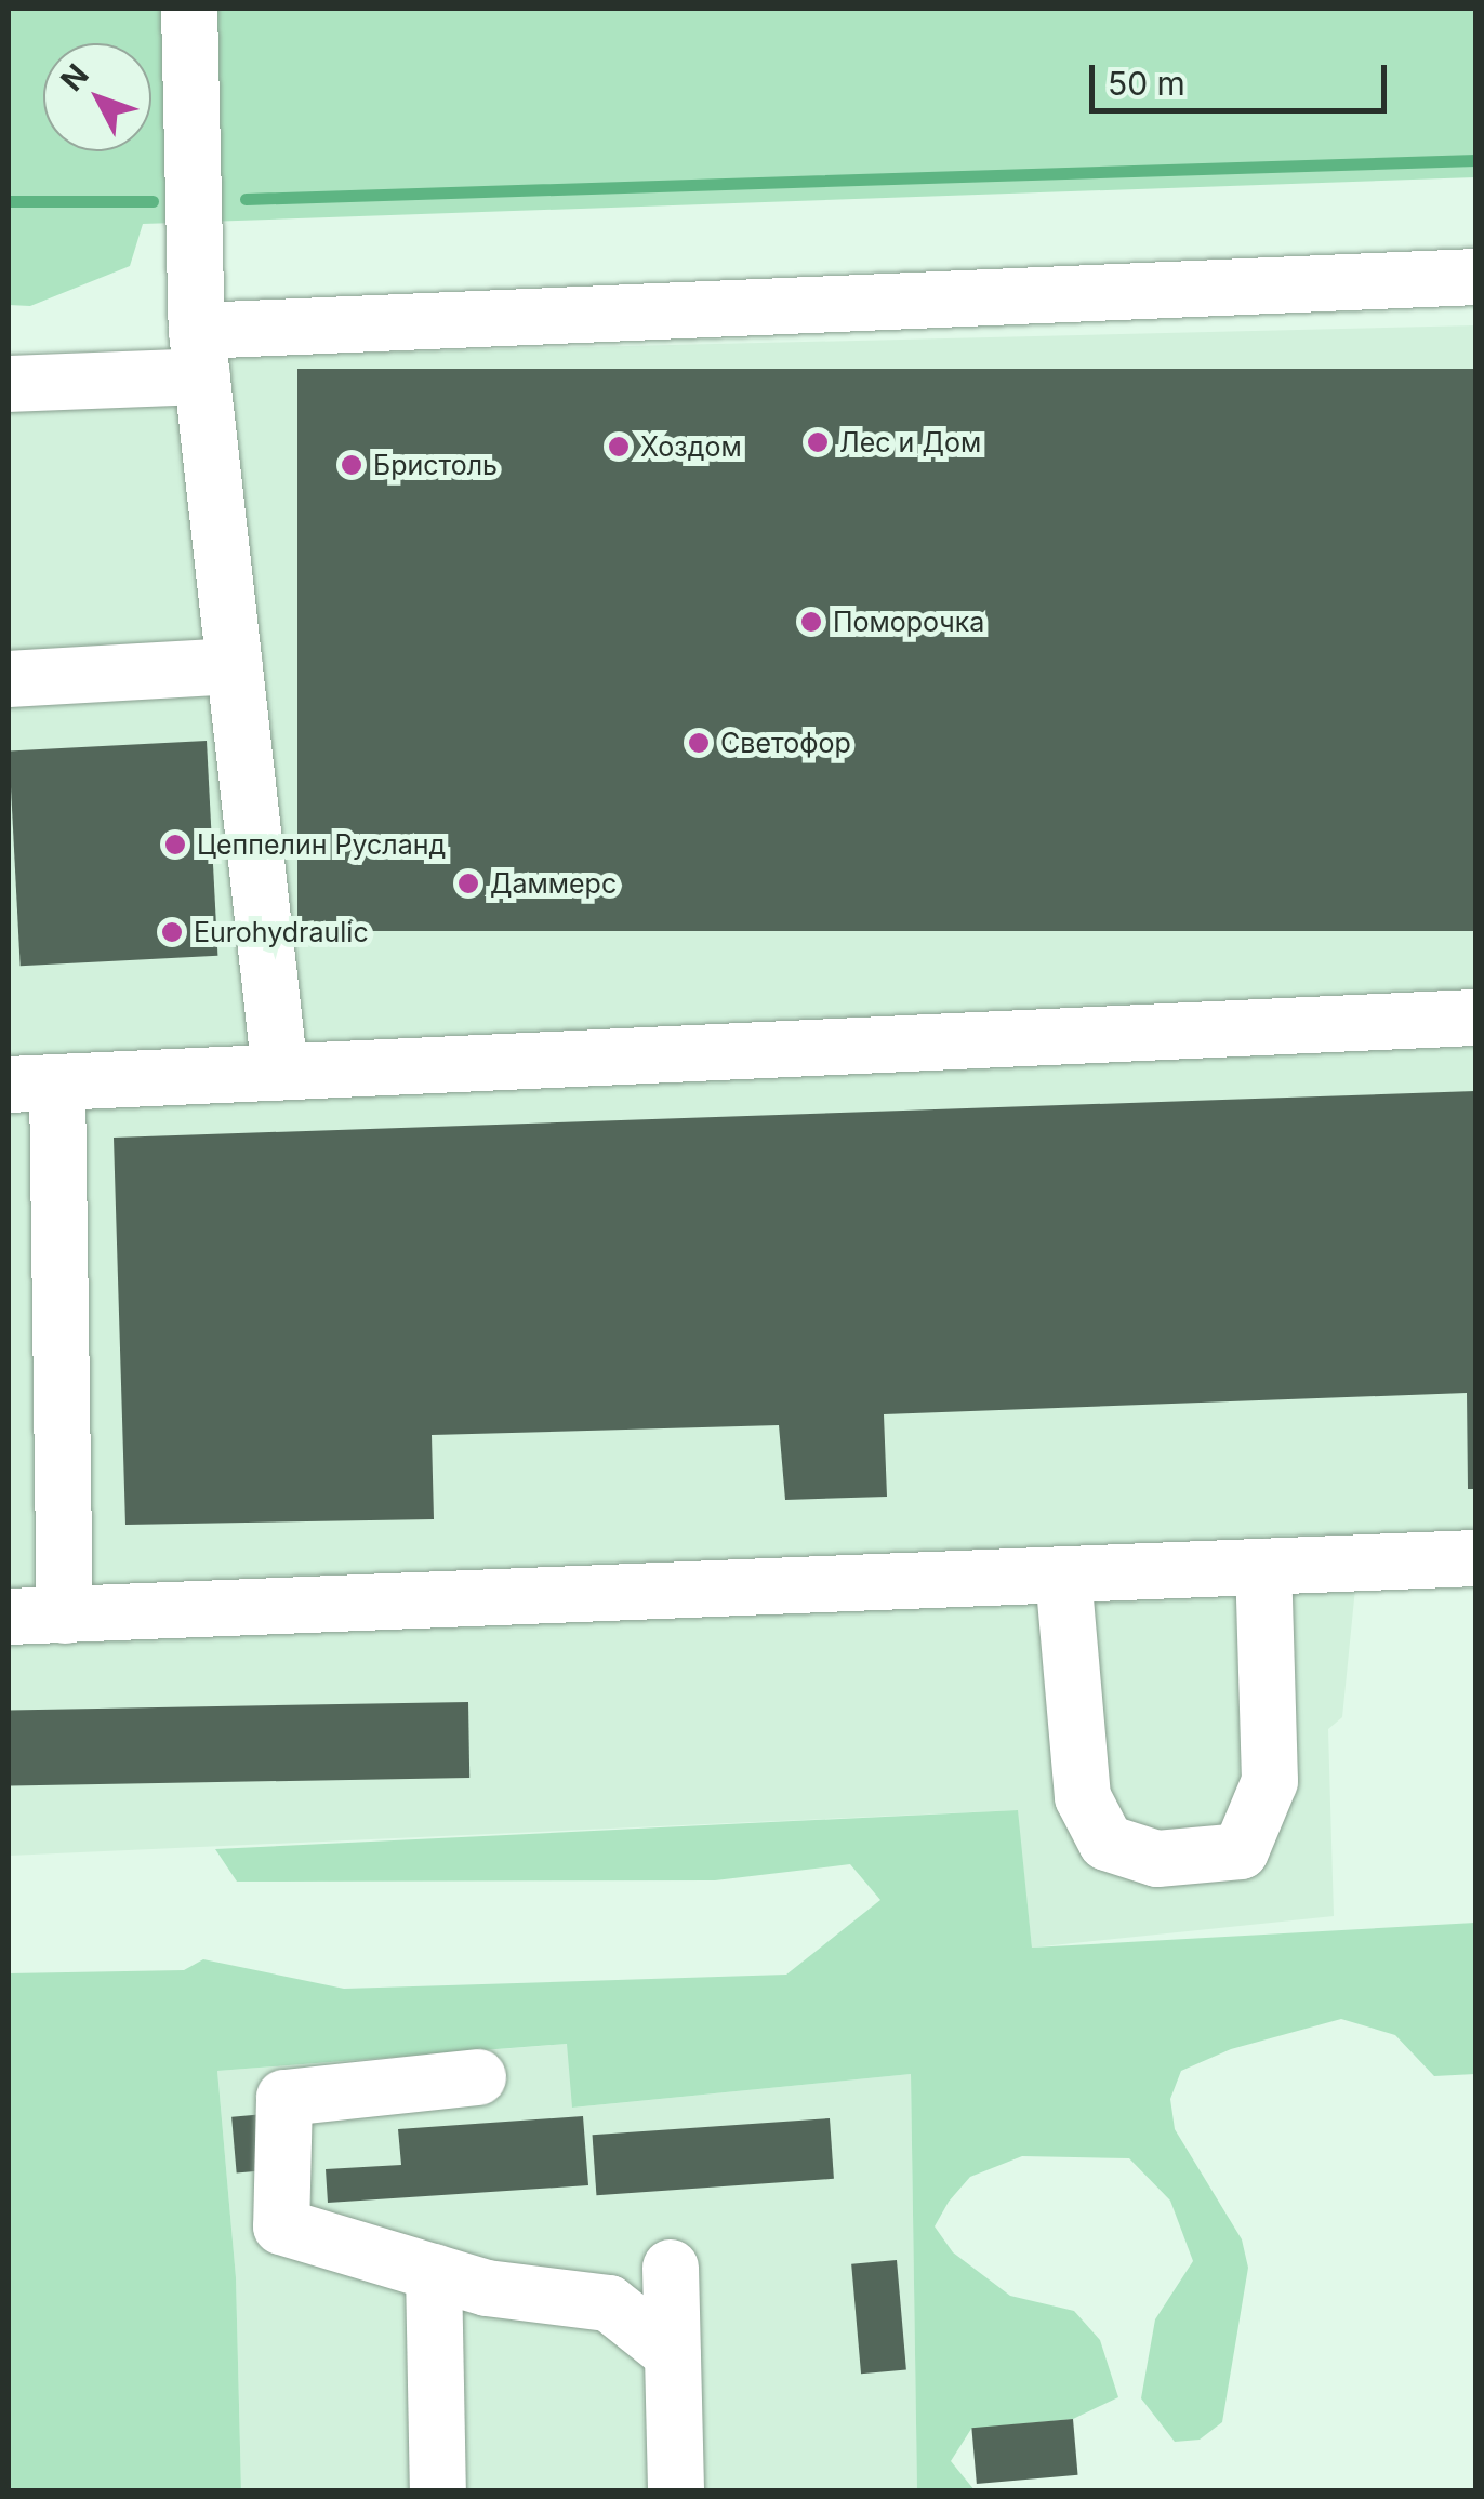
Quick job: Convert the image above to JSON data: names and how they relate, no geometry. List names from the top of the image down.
{
  "places": [
    "Лес и Дом",
    "Хоздом",
    "Бристоль",
    "Поморочка",
    "Светофор",
    "Цеппелин Русланд",
    "Даммерс",
    "Eurohydraulic"
  ],
  "scale_bar": "50 m",
  "north": "top left"
}
